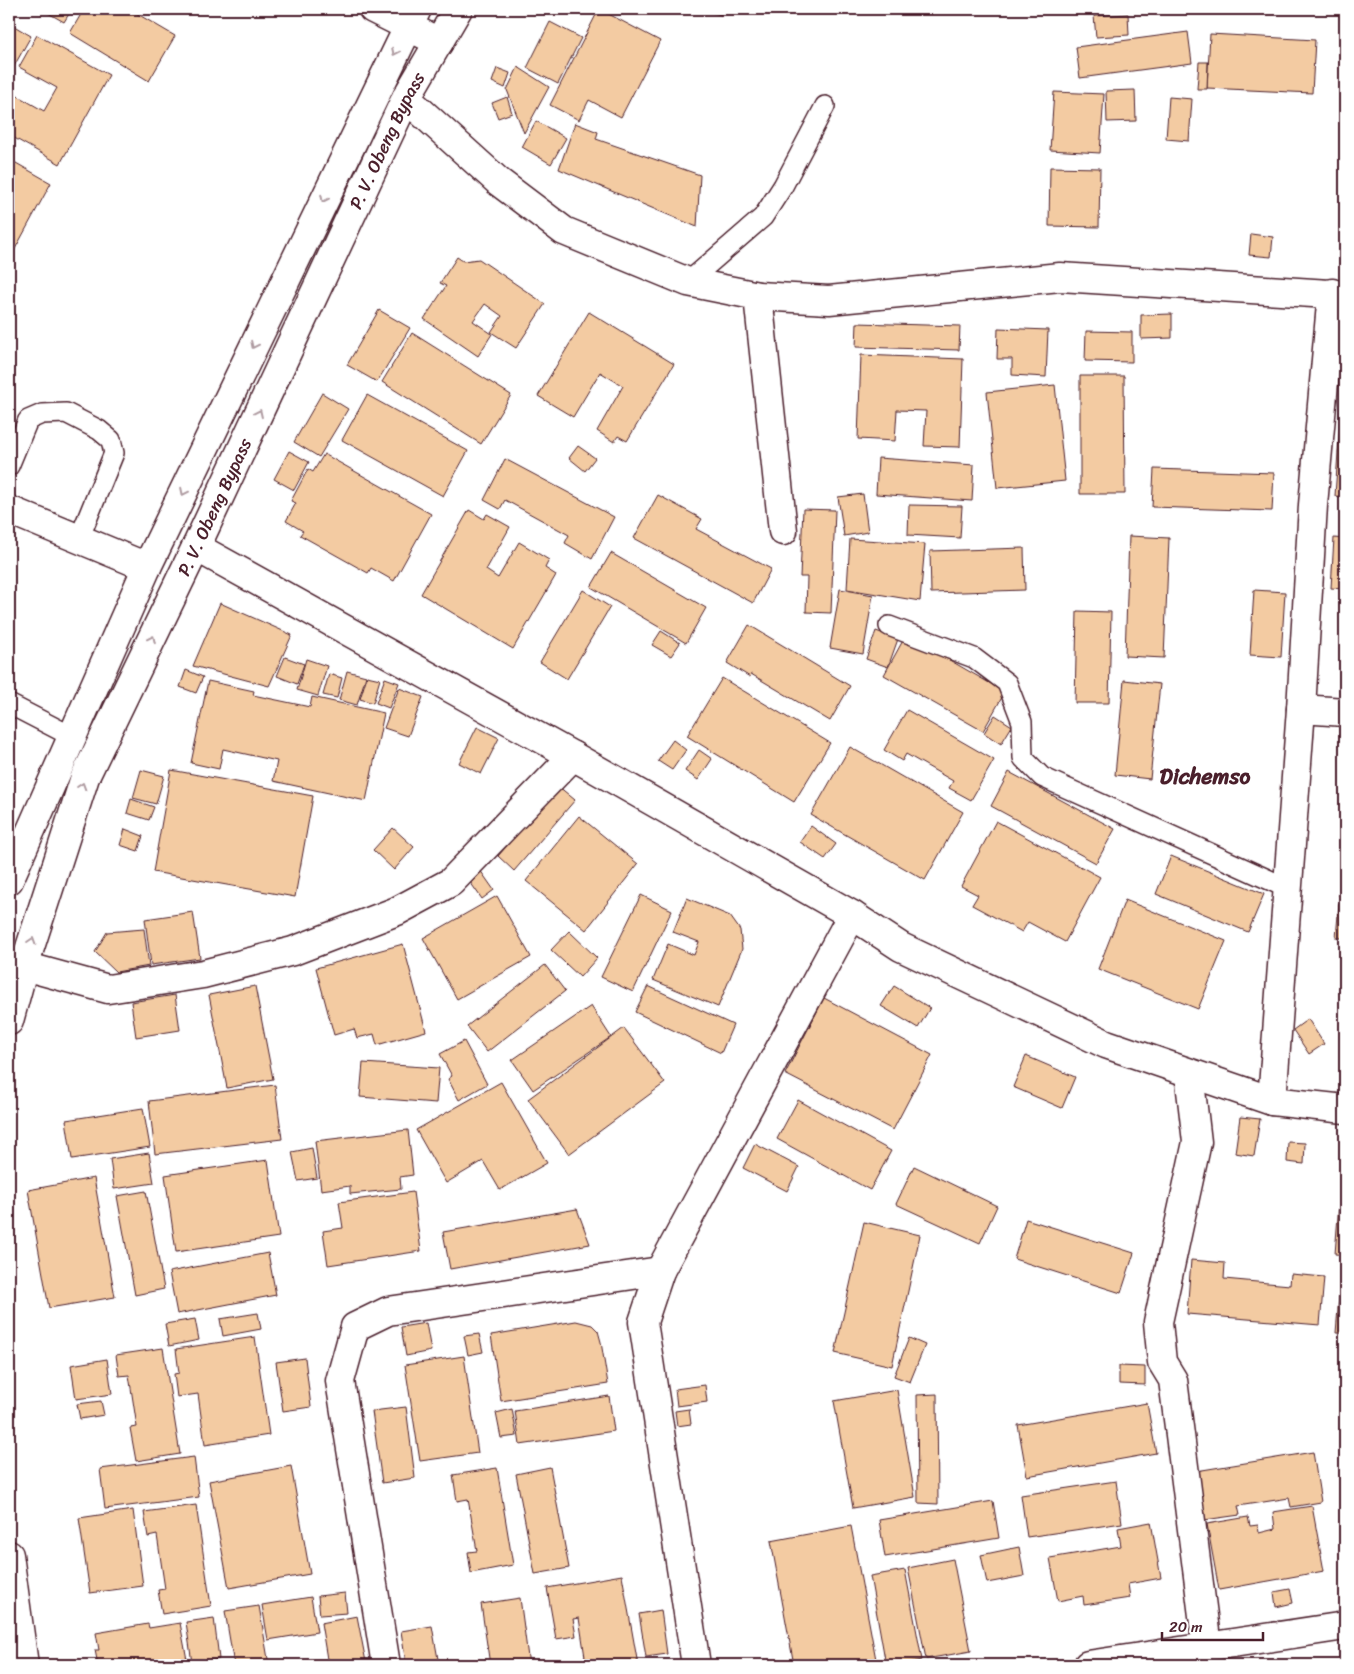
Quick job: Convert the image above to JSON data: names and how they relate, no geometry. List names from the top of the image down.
{
  "streets": {
    "main road": ["P. V. Obeng Bypass"]
  },
  "districts": ["Dichemso"],
  "scale_bar": "20 m"
}
